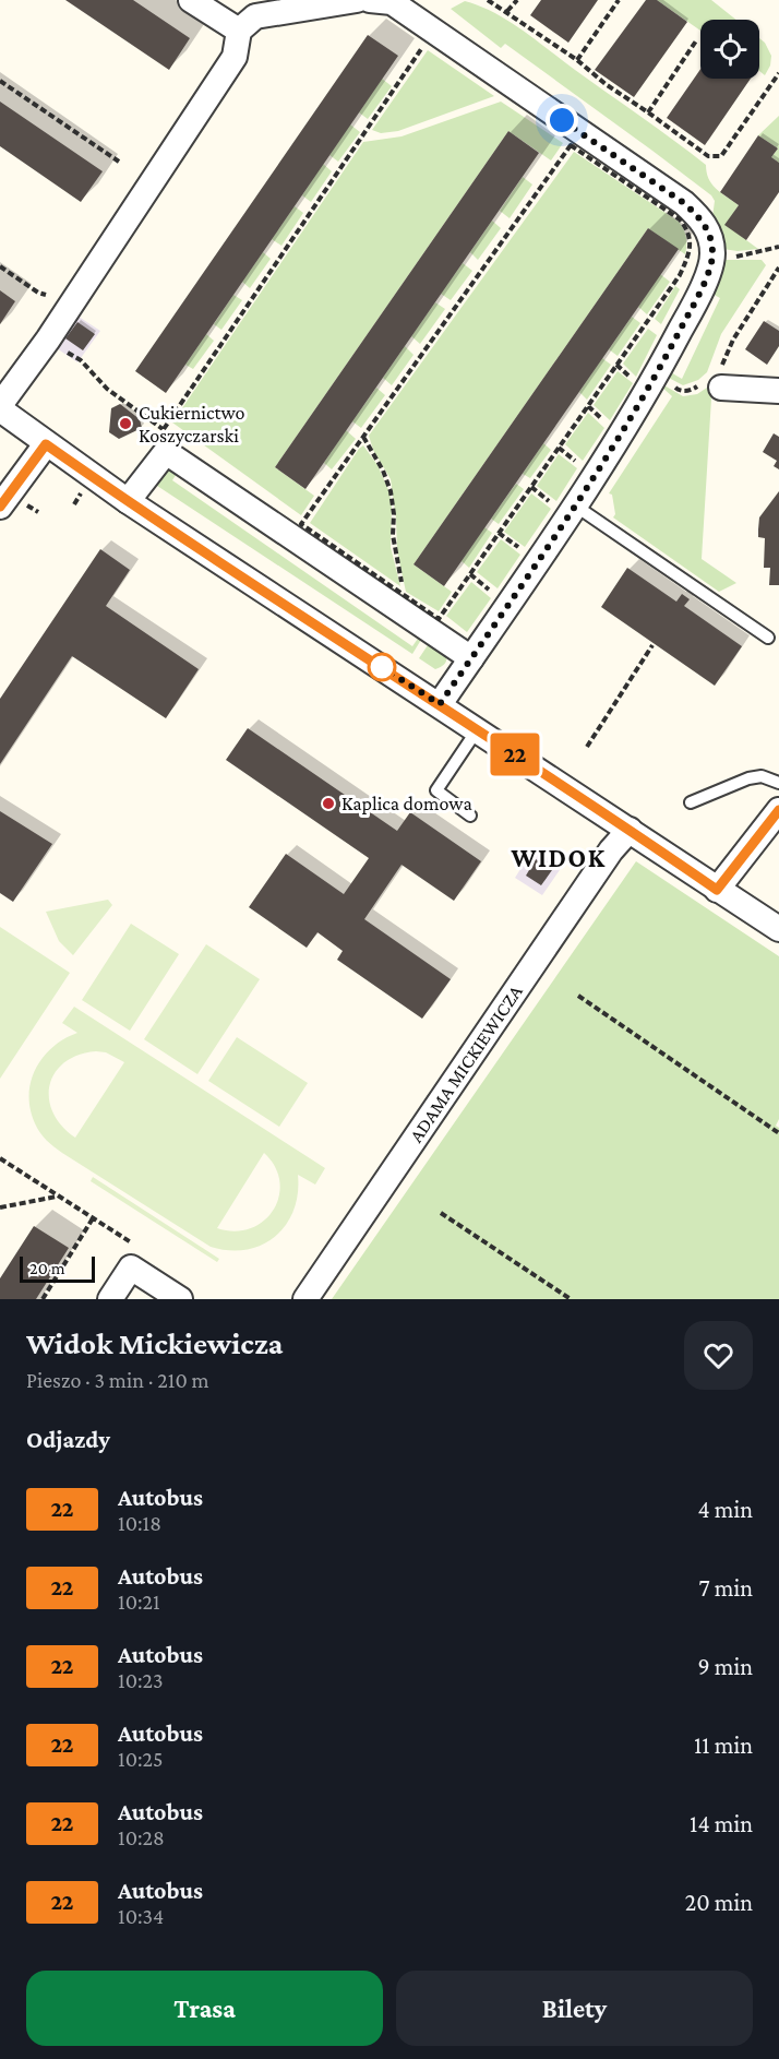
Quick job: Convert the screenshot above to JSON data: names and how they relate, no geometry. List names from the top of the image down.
{
  "streets": {
    "street": ["ADAMA MICKIEWICZA"]
  },
  "districts": ["WIDOK"],
  "places": ["Cukiernictwo Koszyczarski", "Kaplica domowa"],
  "lines": ["bus line 22"],
  "scale_bar": "20 m",
  "page": {
    "on_map": "22",
    "scale": "20 m",
    "heading": [
      ["Widok Mickiewicza", "Pieszo · 3 min · 210 m"],
      "Odjazdy"
    ],
    "list": [
      {
        "mark": "22",
        "name": "Autobus",
        "note": "10:18",
        "value": "4 min"
      },
      {
        "mark": "22",
        "name": "Autobus",
        "note": "10:21",
        "value": "7 min"
      },
      {
        "mark": "22",
        "name": "Autobus",
        "note": "10:23",
        "value": "9 min"
      },
      {
        "mark": "22",
        "name": "Autobus",
        "note": "10:25",
        "value": "11 min"
      },
      {
        "mark": "22",
        "name": "Autobus",
        "note": "10:28",
        "value": "14 min"
      },
      {
        "mark": "22",
        "name": "Autobus",
        "note": "10:34",
        "value": "20 min"
      }
    ],
    "buttons": ["Trasa", "Bilety"]
  }
}
